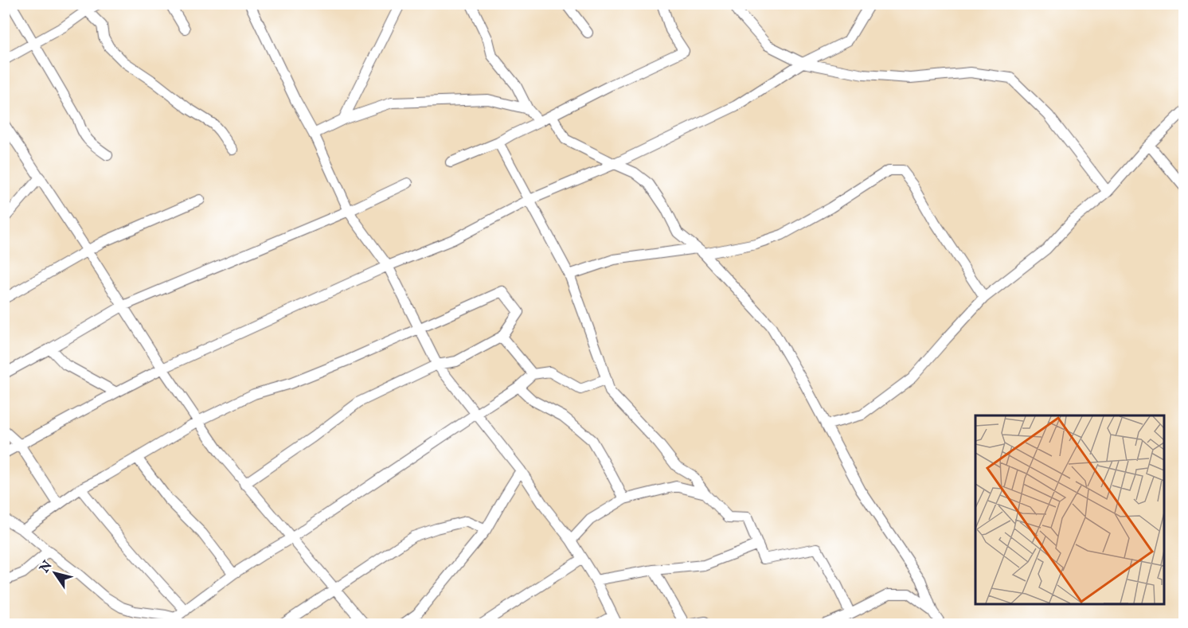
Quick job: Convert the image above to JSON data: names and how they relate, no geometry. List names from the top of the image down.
{
  "north": "top left"
}
